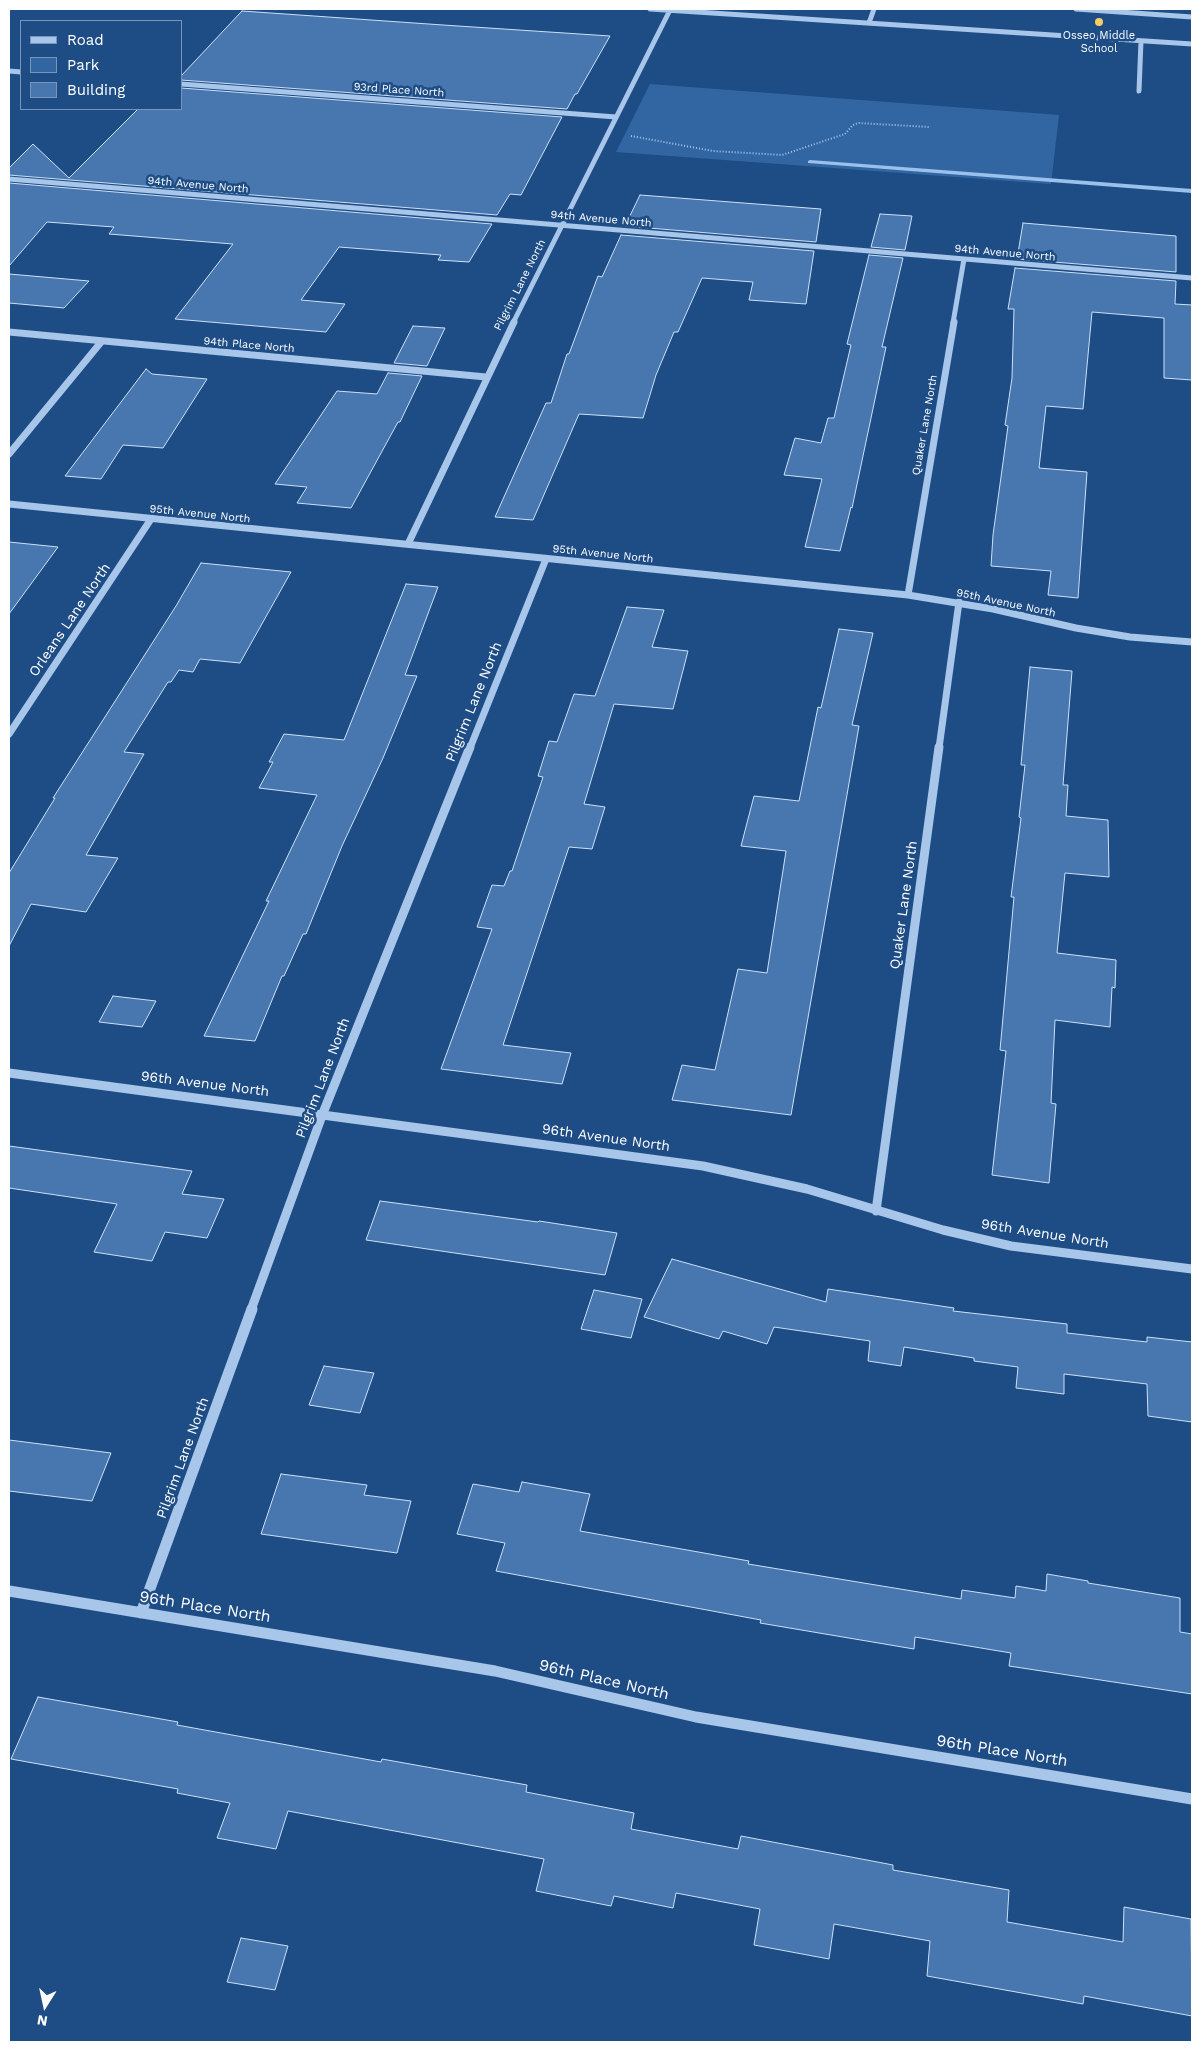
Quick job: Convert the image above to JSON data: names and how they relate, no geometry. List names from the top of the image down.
{
  "streets": {
    "street": [
      "93rd Place North",
      "94th Avenue North",
      "Pilgrim Lane North",
      "94th Place North",
      "Quaker Lane North",
      "95th Avenue North",
      "Orleans Lane North",
      "96th Avenue North",
      "96th Place North"
    ]
  },
  "crossings": [
    ["93rd Place North", "Pilgrim Lane North"],
    ["94th Avenue North", "Pilgrim Lane North"],
    ["94th Avenue North", "Quaker Lane North"],
    ["Pilgrim Lane North", "94th Place North"],
    ["Pilgrim Lane North", "95th Avenue North"],
    ["Pilgrim Lane North", "96th Avenue North"],
    ["Pilgrim Lane North", "96th Place North"],
    ["Quaker Lane North", "95th Avenue North"],
    ["Quaker Lane North", "96th Avenue North"],
    ["95th Avenue North", "Orleans Lane North"]
  ],
  "places": ["Osseo Middle School"],
  "legend": ["Road", "Park", "Building"],
  "north": "bottom"
}
